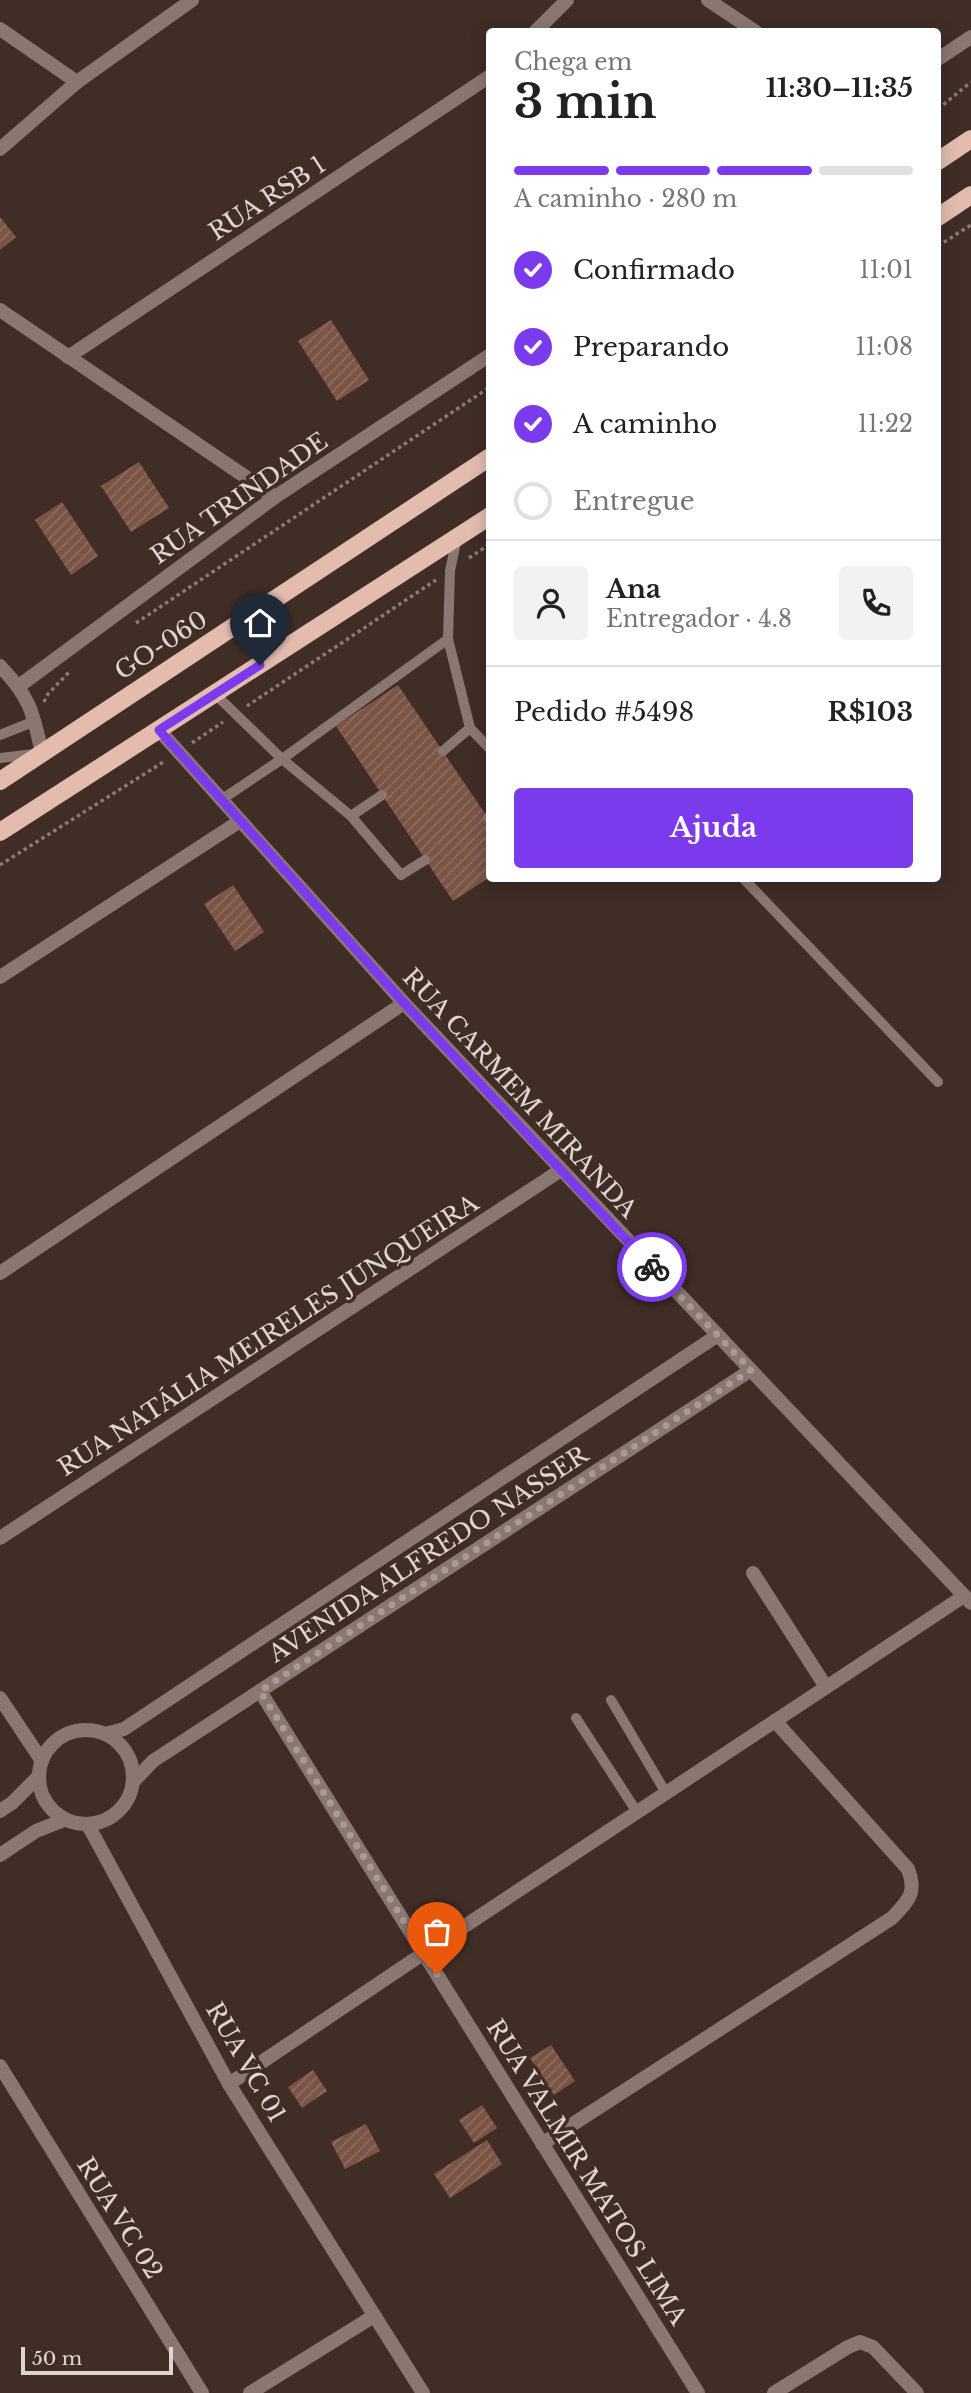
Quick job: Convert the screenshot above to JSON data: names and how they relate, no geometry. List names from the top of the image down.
{
  "streets": {
    "main road": ["GO-060"],
    "street": [
      "RUA RSB 1",
      "RUA TRINDADE",
      "RUA CARMEM MIRANDA",
      "RUA NATÁLIA MEIRELES JUNQUEIRA",
      "AVENIDA ALFREDO NASSER",
      "RUA VC 01",
      "RUA VALMIR MATOS LIMA",
      "RUA VC 02"
    ]
  },
  "crossings": [
    ["RUA CARMEM MIRANDA", "RUA NATÁLIA MEIRELES JUNQUEIRA"],
    ["RUA CARMEM MIRANDA", "AVENIDA ALFREDO NASSER"],
    ["AVENIDA ALFREDO NASSER", "RUA VC 01"],
    ["AVENIDA ALFREDO NASSER", "RUA VALMIR MATOS LIMA"]
  ],
  "scale_bar": "50 m",
  "page": {
    "heading": ["3 min", "Chega em", "11:30–11:35"],
    "panel": [
      "Ana",
      "Entregador · 4.8",
      "Pedido #5498",
      "R$103"
    ],
    "bar": "A caminho · 280 m",
    "list": [
      ["Confirmado", "11:01"],
      ["Preparando", "11:08"],
      ["A caminho", "11:22"],
      "Entregue"
    ],
    "buttons": "Ajuda",
    "scale": "50 m"
  }
}
